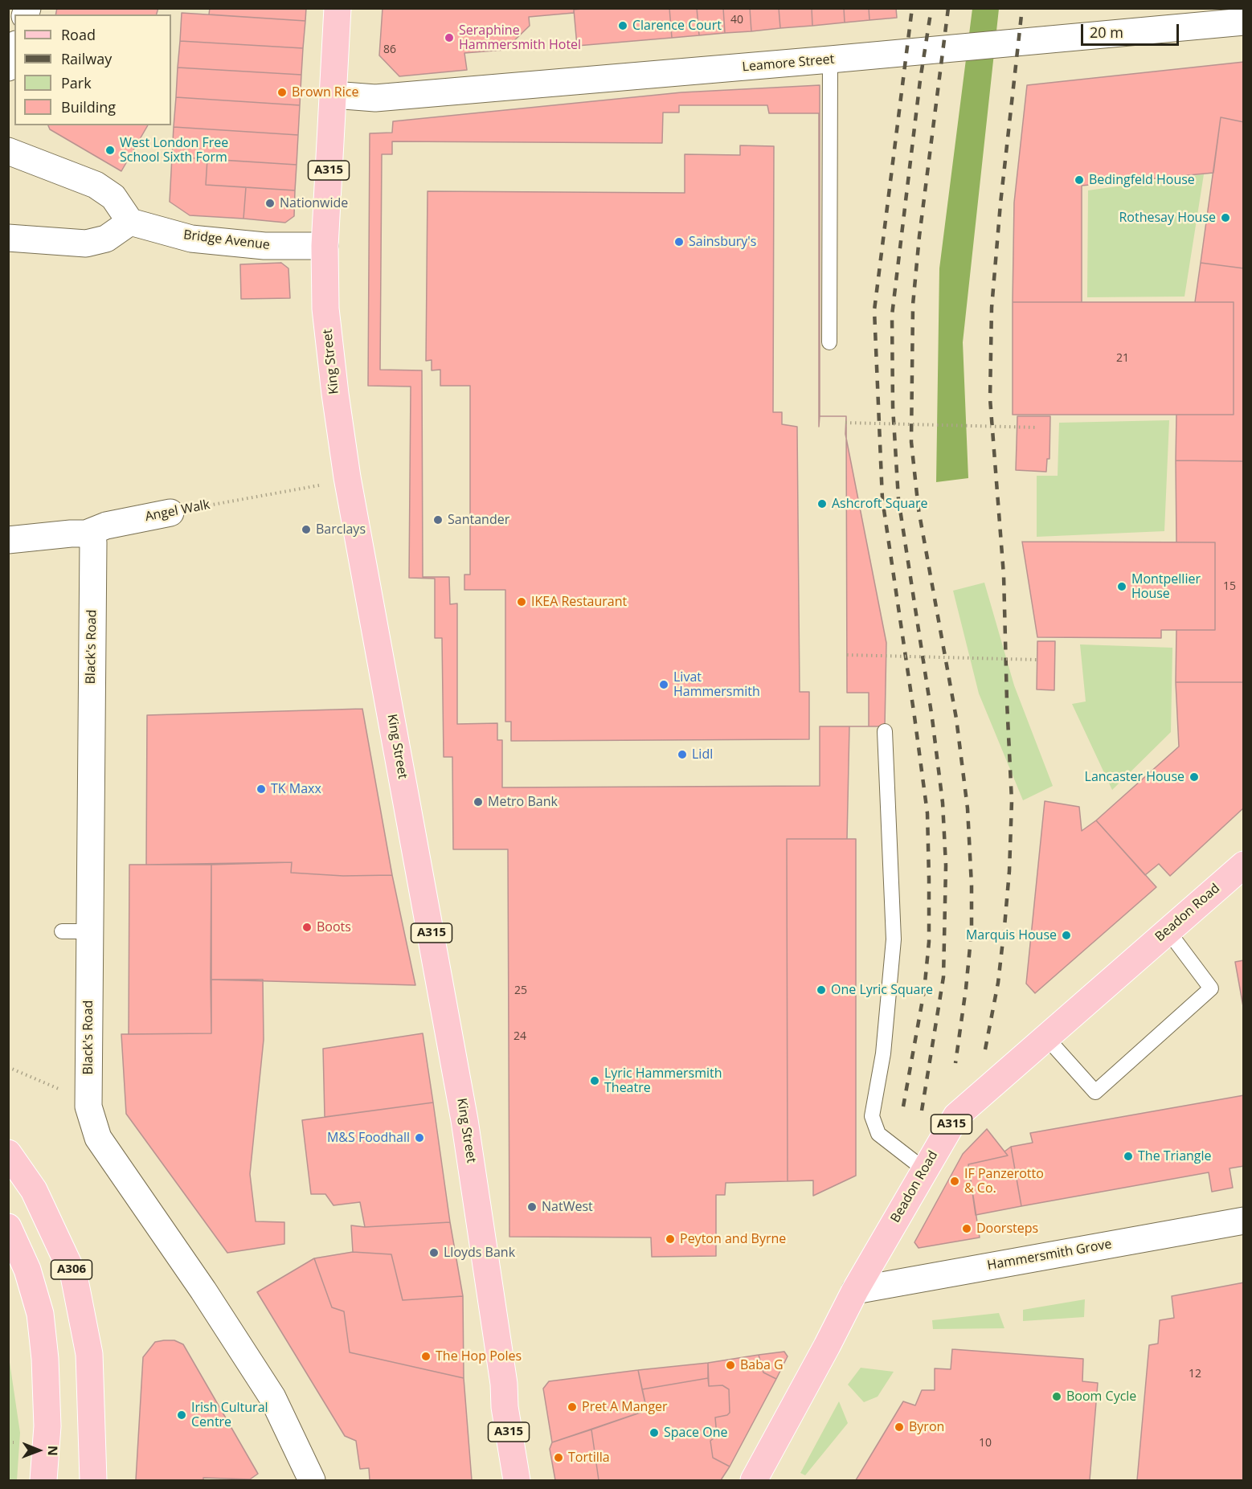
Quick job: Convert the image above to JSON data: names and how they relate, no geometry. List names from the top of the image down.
{
  "streets": {
    "main road": [
      "A315",
      "King Street",
      "Beadon Road",
      "A306"
    ],
    "street": [
      "Leamore Street",
      "Bridge Avenue",
      "Angel Walk",
      "Black's Road",
      "Hammersmith Grove"
    ]
  },
  "crossings": [
    ["Leamore Street", "King Street"],
    ["Bridge Avenue", "King Street"],
    ["King Street", "Angel Walk"],
    ["Angel Walk", "Black's Road"],
    ["Beadon Road", "Hammersmith Grove"]
  ],
  "places": [
    "Clarence Court",
    "Seraphine Hammersmith Hotel",
    "Brown Rice",
    "West London Free School Sixth Form",
    "Bedingfeld House",
    "Nationwide",
    "Rothesay House",
    "Sainsbury's",
    "Ashcroft Square",
    "Santander",
    "Barclays",
    "Montpellier House",
    "IKEA Restaurant",
    "Livat Hammersmith",
    "Lidl",
    "Lancaster House",
    "TK Maxx",
    "Metro Bank",
    "Boots",
    "Marquis House",
    "One Lyric Square",
    "Lyric Hammersmith Theatre",
    "M&S Foodhall",
    "The Triangle",
    "IF Panzerotto & Co.",
    "NatWest",
    "Doorsteps",
    "Peyton and Byrne",
    "Lloyds Bank",
    "The Hop Poles",
    "Baba G",
    "Boom Cycle",
    "Pret A Manger",
    "Irish Cultural Centre",
    "Byron",
    "Space One",
    "Tortilla"
  ],
  "house_numbers": [
    "40",
    "86",
    "21",
    "15",
    "25",
    "24",
    "12",
    "10"
  ],
  "legend": [
    "Road",
    "Railway",
    "Park",
    "Building"
  ],
  "scale_bar": "20 m",
  "north": "right"
}
